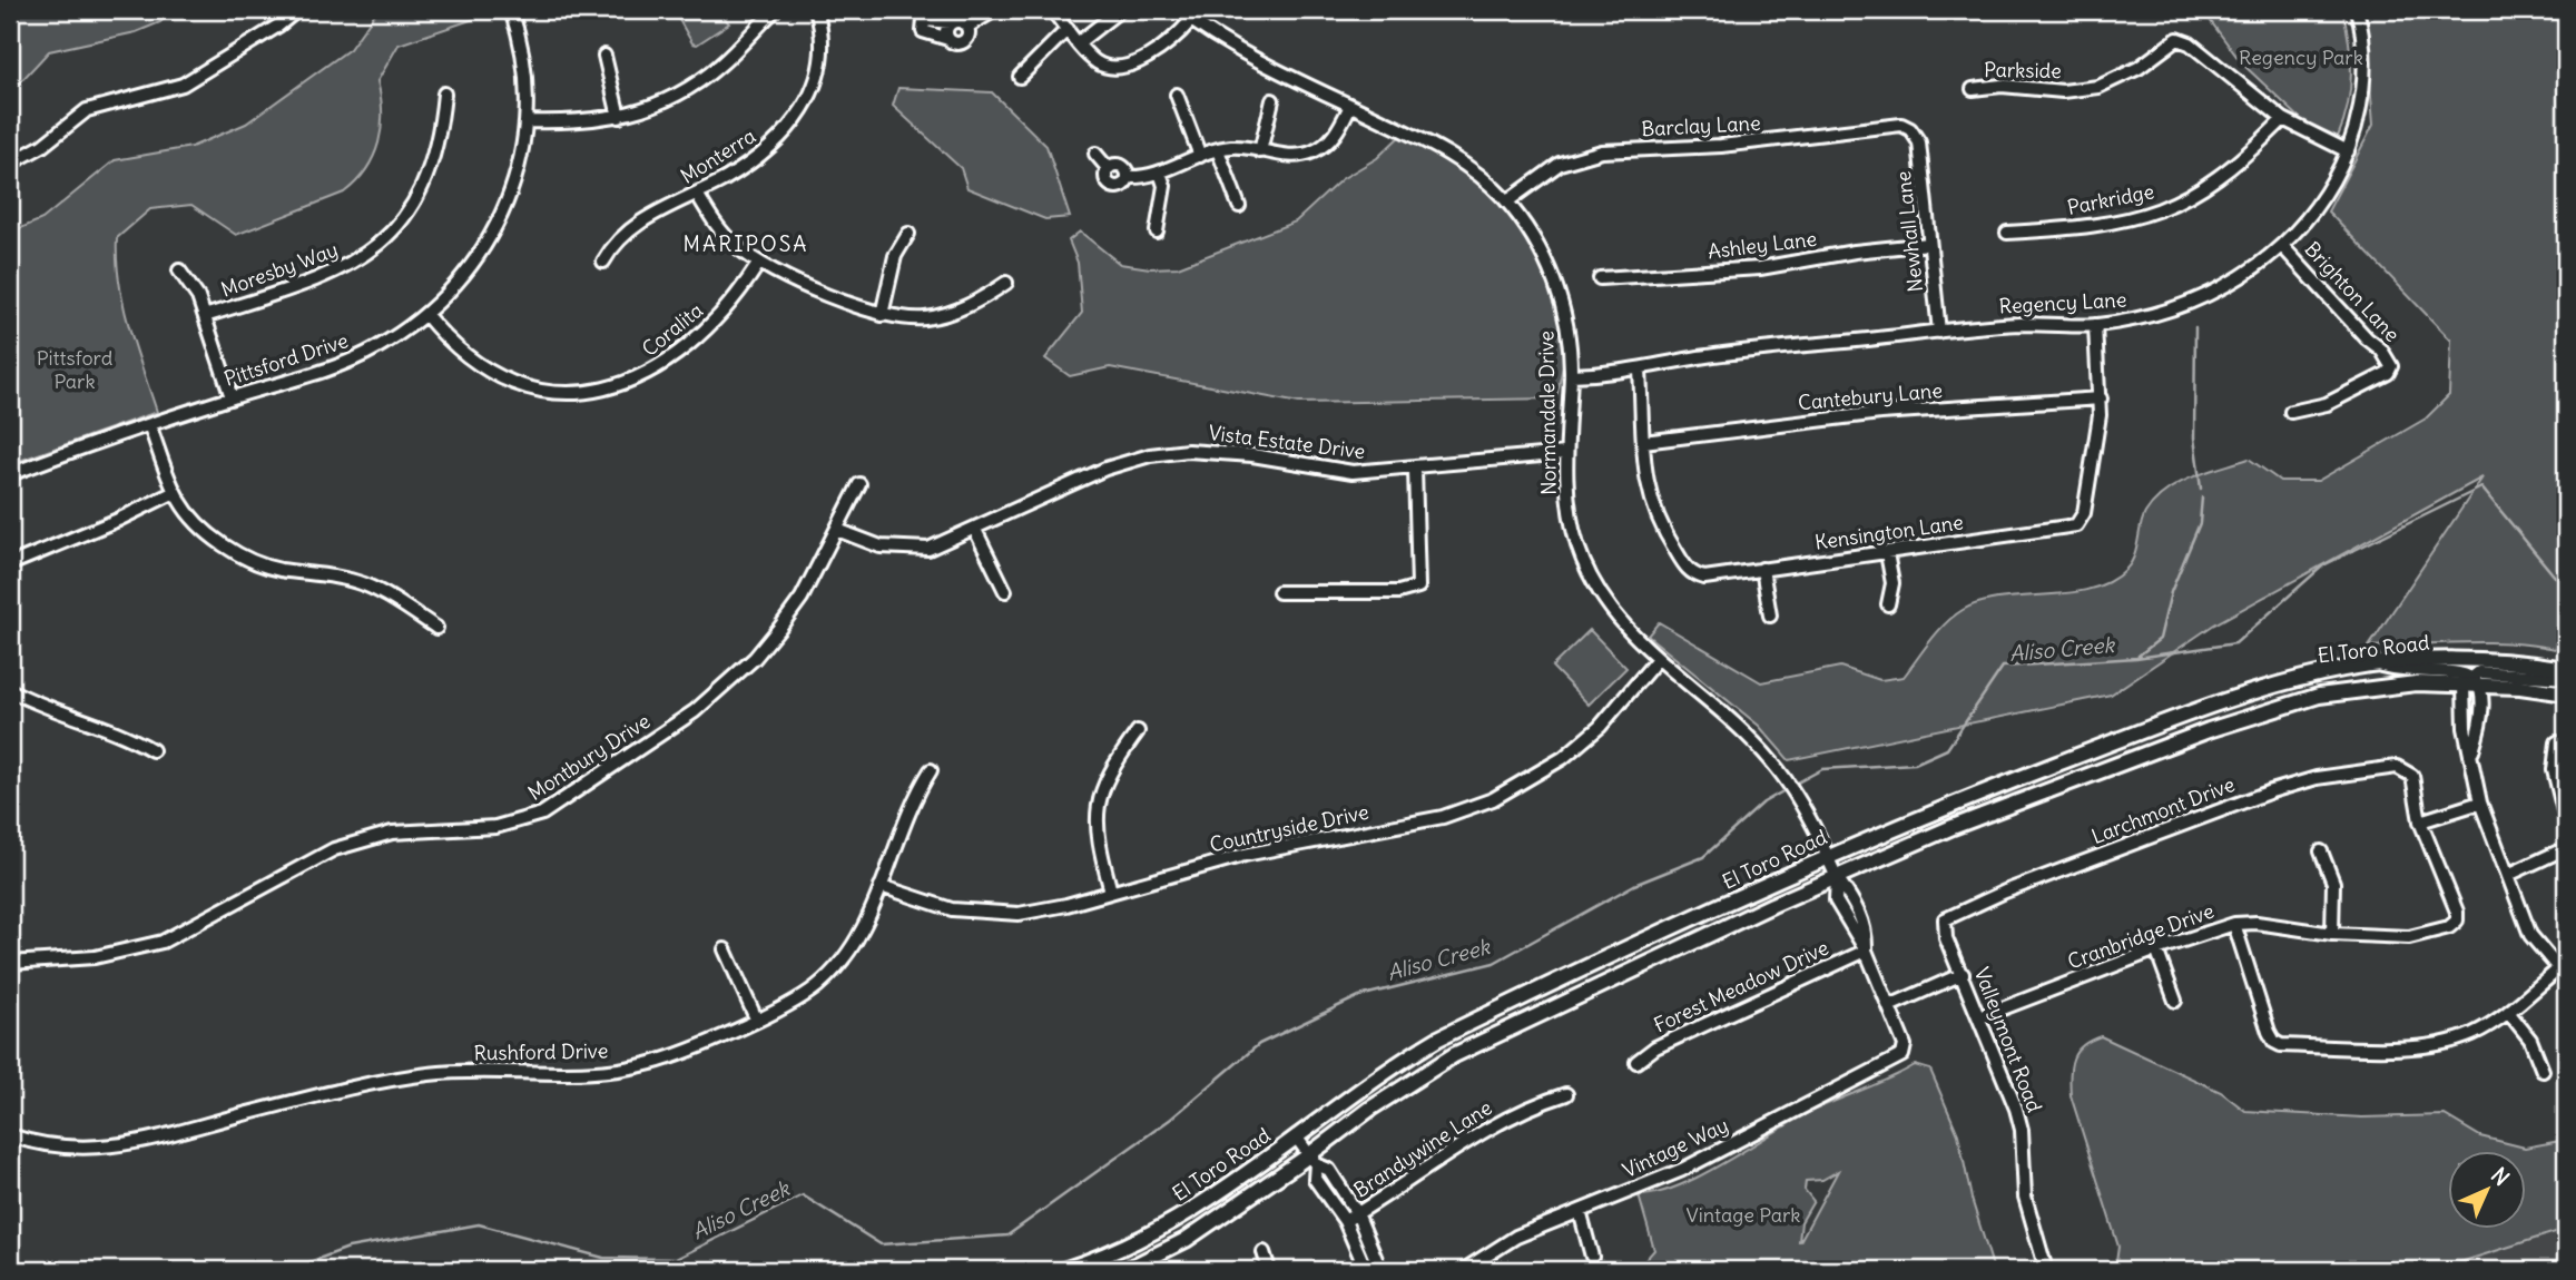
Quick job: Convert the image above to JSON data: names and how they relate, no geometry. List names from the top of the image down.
{
  "streets": {
    "main road": ["El Toro Road"],
    "street": [
      "Parkside",
      "Barclay Lane",
      "Monterra",
      "Parkridge",
      "Newhall Lane",
      "Ashley Lane",
      "Moresby Way",
      "Brighton Lane",
      "Regency Lane",
      "Coralita",
      "Pittsford Drive",
      "Cantebury Lane",
      "Normandale Drive",
      "Vista Estate Drive",
      "Kensington Lane",
      "Montbury Drive",
      "Larchmont Drive",
      "Countryside Drive",
      "Cranbridge Drive",
      "Forest Meadow Drive",
      "Valleymont Road",
      "Rushford Drive",
      "Vintage Way",
      "Brandywine Lane"
    ]
  },
  "crossings": [
    ["Parkside", "Parkridge"],
    ["Parkside", "Regency Lane"],
    ["Barclay Lane", "Newhall Lane"],
    ["Barclay Lane", "Normandale Drive"],
    ["Newhall Lane", "Ashley Lane"],
    ["Newhall Lane", "Regency Lane"],
    ["Brighton Lane", "Regency Lane"],
    ["Regency Lane", "Normandale Drive"],
    ["Coralita", "Pittsford Drive"],
    ["Cantebury Lane", "Kensington Lane"],
    ["Normandale Drive", "Vista Estate Drive"],
    ["Normandale Drive", "El Toro Road"],
    ["Normandale Drive", "Countryside Drive"],
    ["Normandale Drive", "Forest Meadow Drive"],
    ["Normandale Drive", "Vintage Way"],
    ["Vista Estate Drive", "Montbury Drive"],
    ["Larchmont Drive", "Cranbridge Drive"],
    ["Larchmont Drive", "Valleymont Road"],
    ["Countryside Drive", "Rushford Drive"],
    ["Cranbridge Drive", "Valleymont Road"]
  ],
  "districts": ["MARIPOSA"],
  "water": ["Aliso Creek"],
  "parks": ["Regency Park", "Pittsford Park", "Vintage Park"],
  "north": "top right"
}
